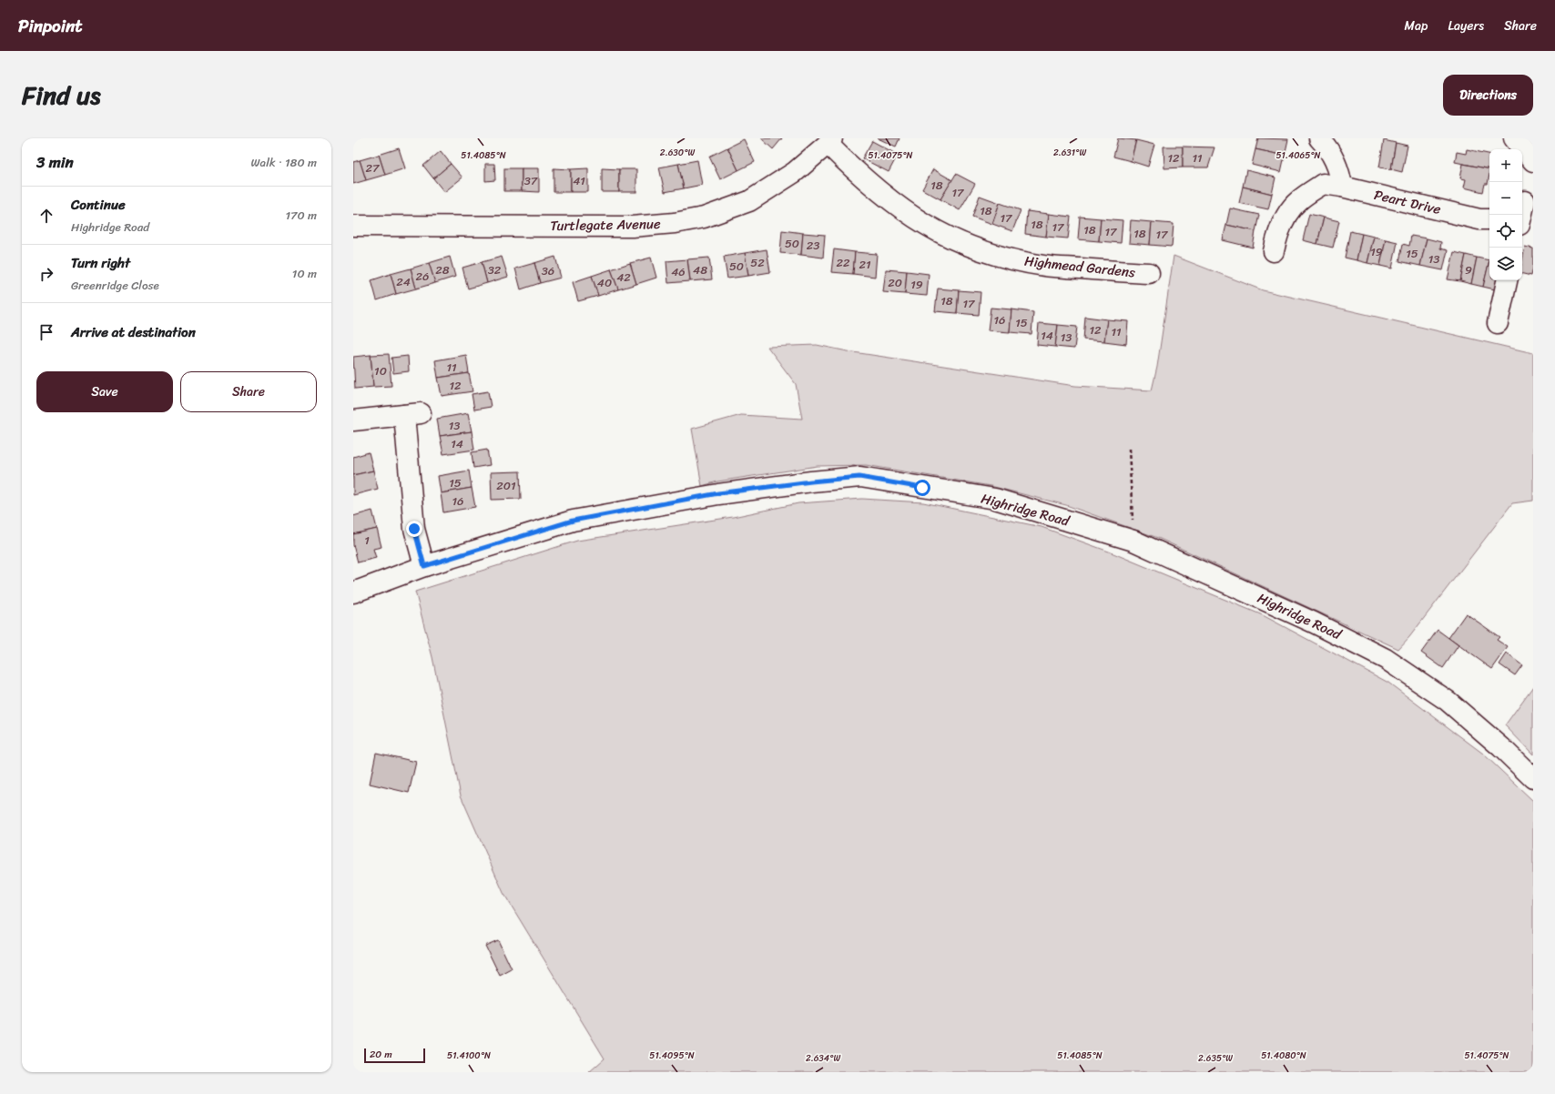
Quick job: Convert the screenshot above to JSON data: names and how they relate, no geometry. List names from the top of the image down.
{
  "streets": {
    "street": [
      "Peart Drive",
      "Turtlegate Avenue",
      "Highmead Gardens",
      "Highridge Road"
    ]
  },
  "crossings": [
    ["Turtlegate Avenue", "Highmead Gardens"]
  ],
  "house_numbers": [
    "12",
    "11",
    "27",
    "37",
    "41",
    "18",
    "17",
    "18",
    "17",
    "18",
    "17",
    "18",
    "17",
    "18",
    "17",
    "50",
    "23",
    "19",
    "15",
    "13",
    "52",
    "22",
    "21",
    "50",
    "28",
    "32",
    "48",
    "9",
    "36",
    "46",
    "26",
    "42",
    "24",
    "40",
    "20",
    "19",
    "18",
    "17",
    "16",
    "15",
    "12",
    "11",
    "14",
    "13",
    "11",
    "10",
    "12",
    "13",
    "14",
    "15",
    "201",
    "16",
    "1"
  ],
  "scale_bar": "20 m",
  "page": {
    "header": "Pinpoint",
    "nav": ["Map", "Layers", "Share"],
    "title": "Find us",
    "buttons": [
      "Directions",
      ["Save", "Share"]
    ],
    "heading": ["3 min", "Walk · 180 m"],
    "map_buttons": ["+", "−"],
    "list": [
      ["Continue", "Highridge Road", "170 m"],
      ["Turn right", "Greenridge Close", "10 m"],
      "Arrive at destination"
    ],
    "scale": "20 m"
  },
  "coordinates": [
    "2.630°W",
    "2.631°W",
    "51.4085°N",
    "51.4075°N",
    "51.4065°N",
    "51.4100°N",
    "51.4095°N",
    "51.4080°N",
    "2.634°W",
    "2.635°W"
  ]
}
